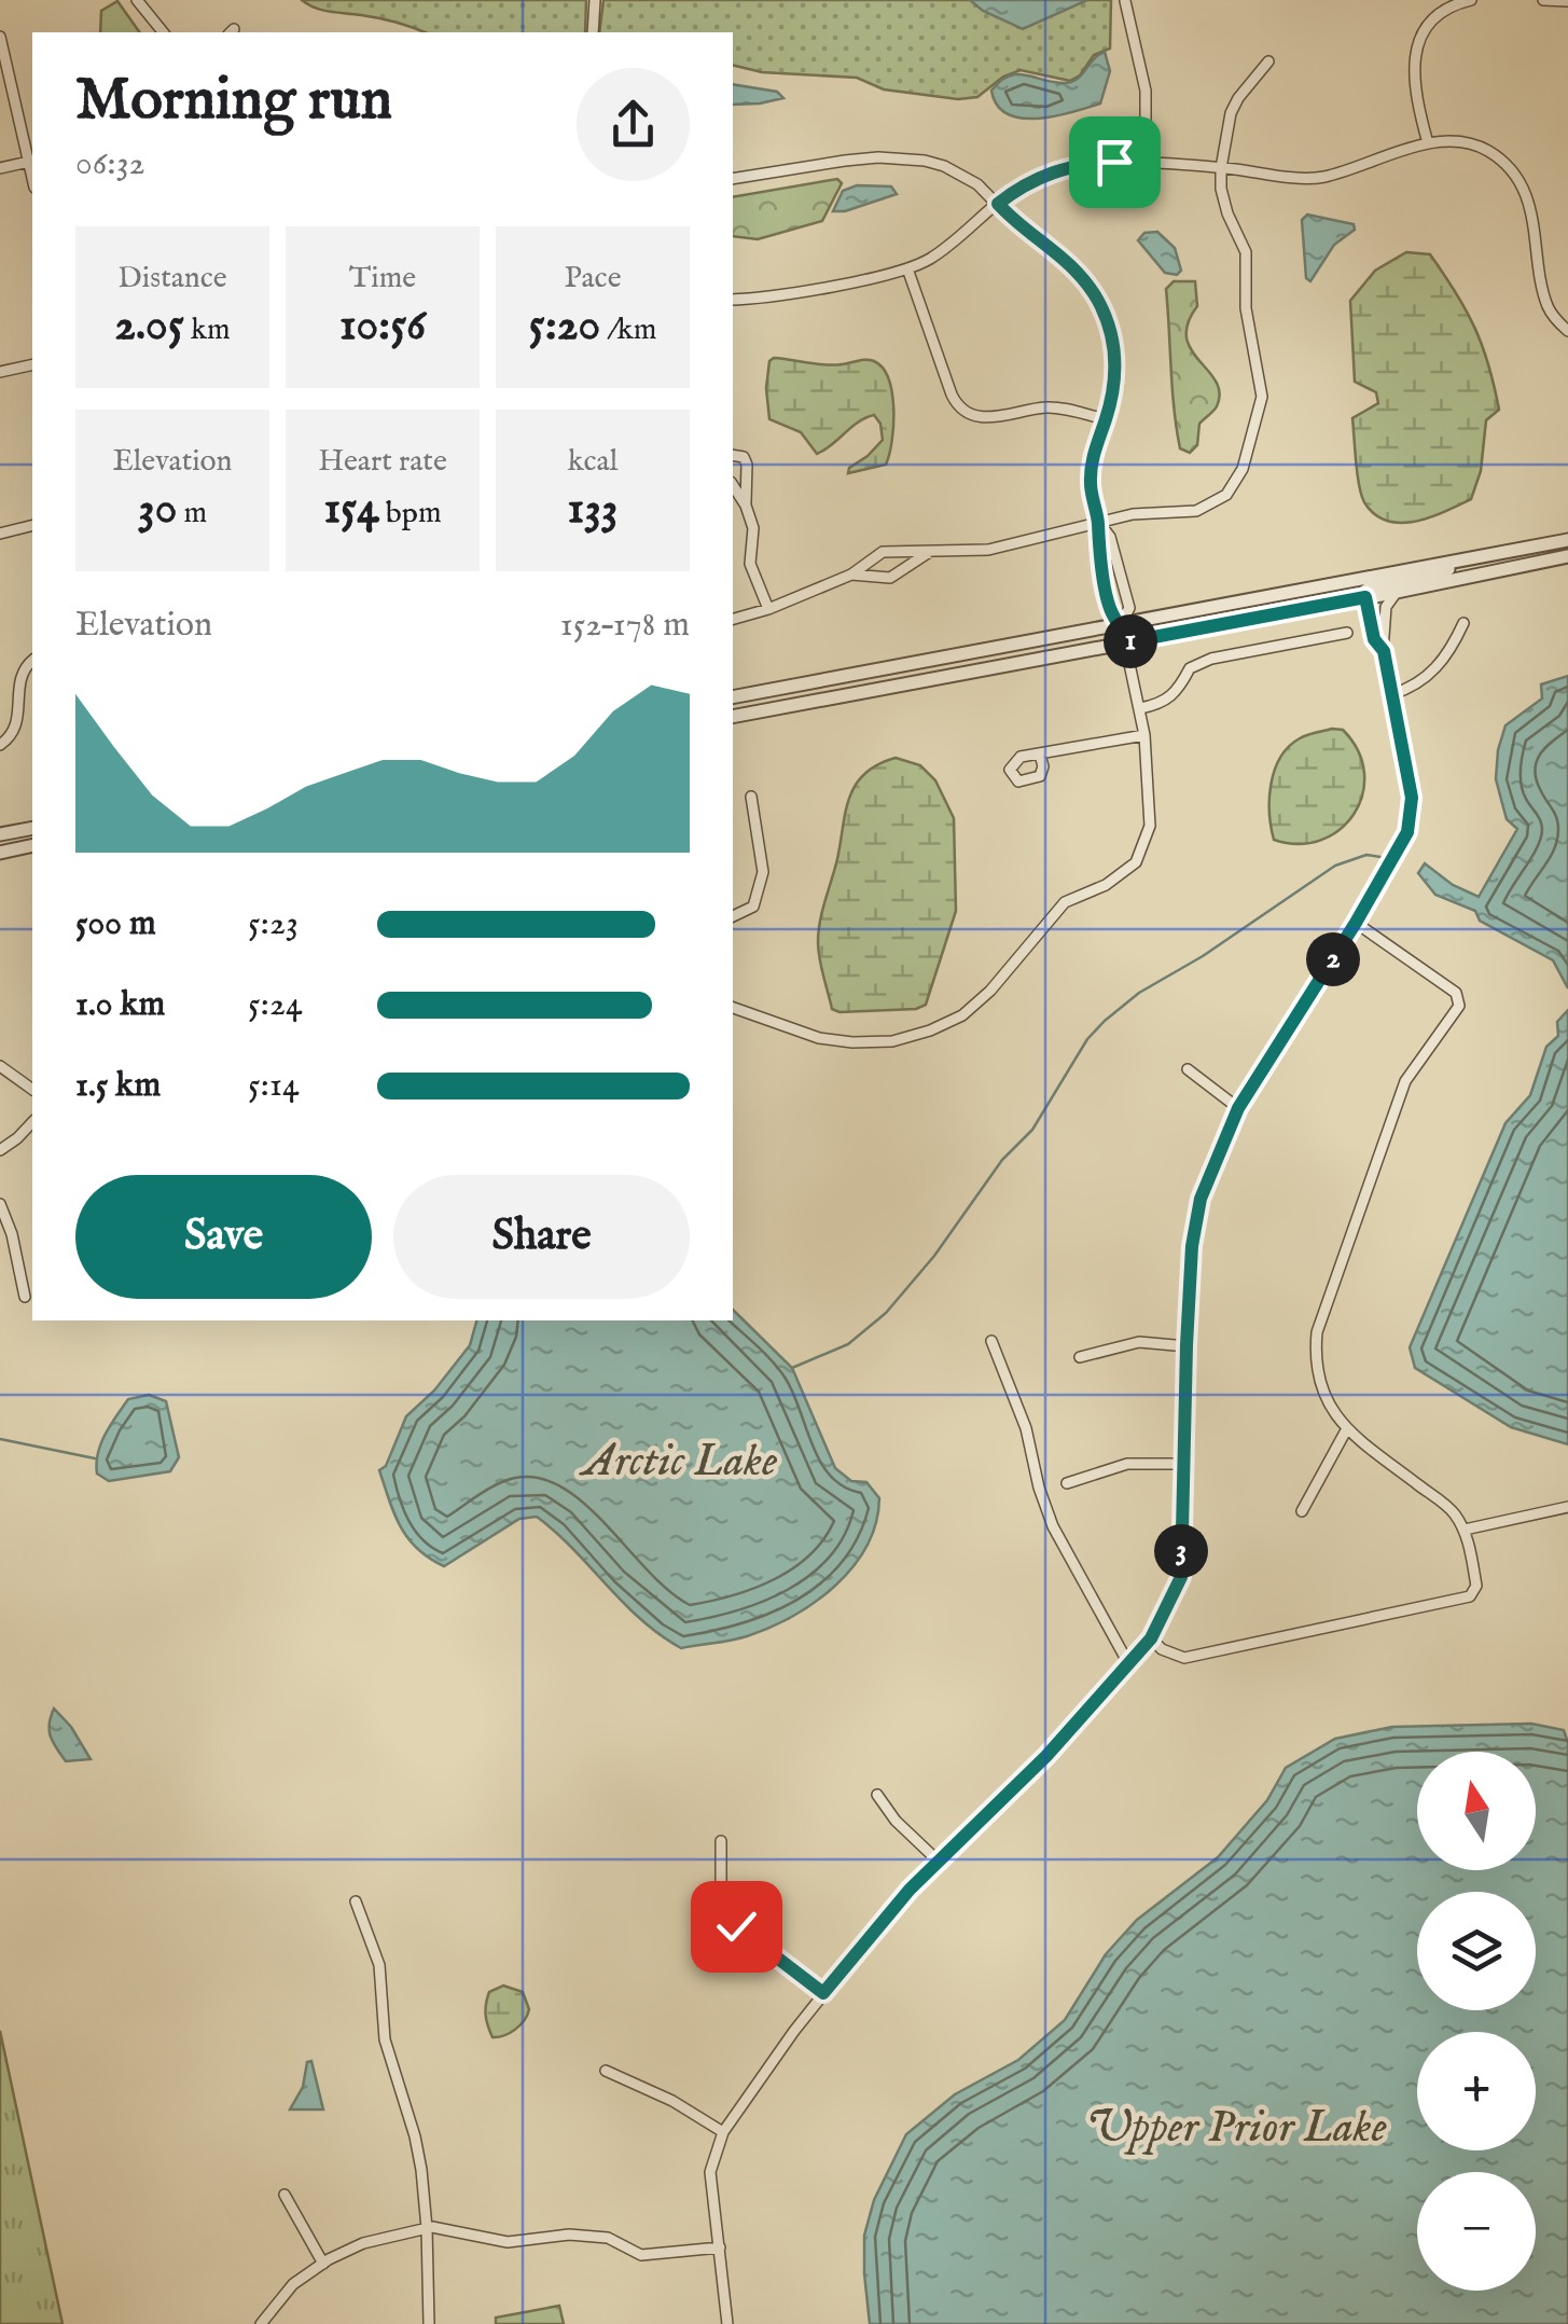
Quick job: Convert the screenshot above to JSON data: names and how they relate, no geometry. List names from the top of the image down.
{
  "water": ["Arctic Lake", "Upper Prior Lake"],
  "north": "top",
  "page": {
    "heading": ["Morning run", "06:32"],
    "stats": [
      ["Distance", "2.05 km"],
      ["Time", "10:56"],
      ["Pace", "5:20 /km"],
      ["Elevation", "30 m"],
      ["Heart rate", "154 bpm"],
      ["kcal", "133"]
    ],
    "chart": ["Elevation", "152–178 m"],
    "pins": ["1", "2", "3"],
    "list": [
      {
        "name": "500 m",
        "note": "5:23"
      },
      {
        "name": "1.0 km",
        "note": "5:24"
      },
      {
        "name": "1.5 km",
        "note": "5:14"
      }
    ],
    "buttons": ["Save", "Share"],
    "map_buttons": ["+", "−"]
  }
}
